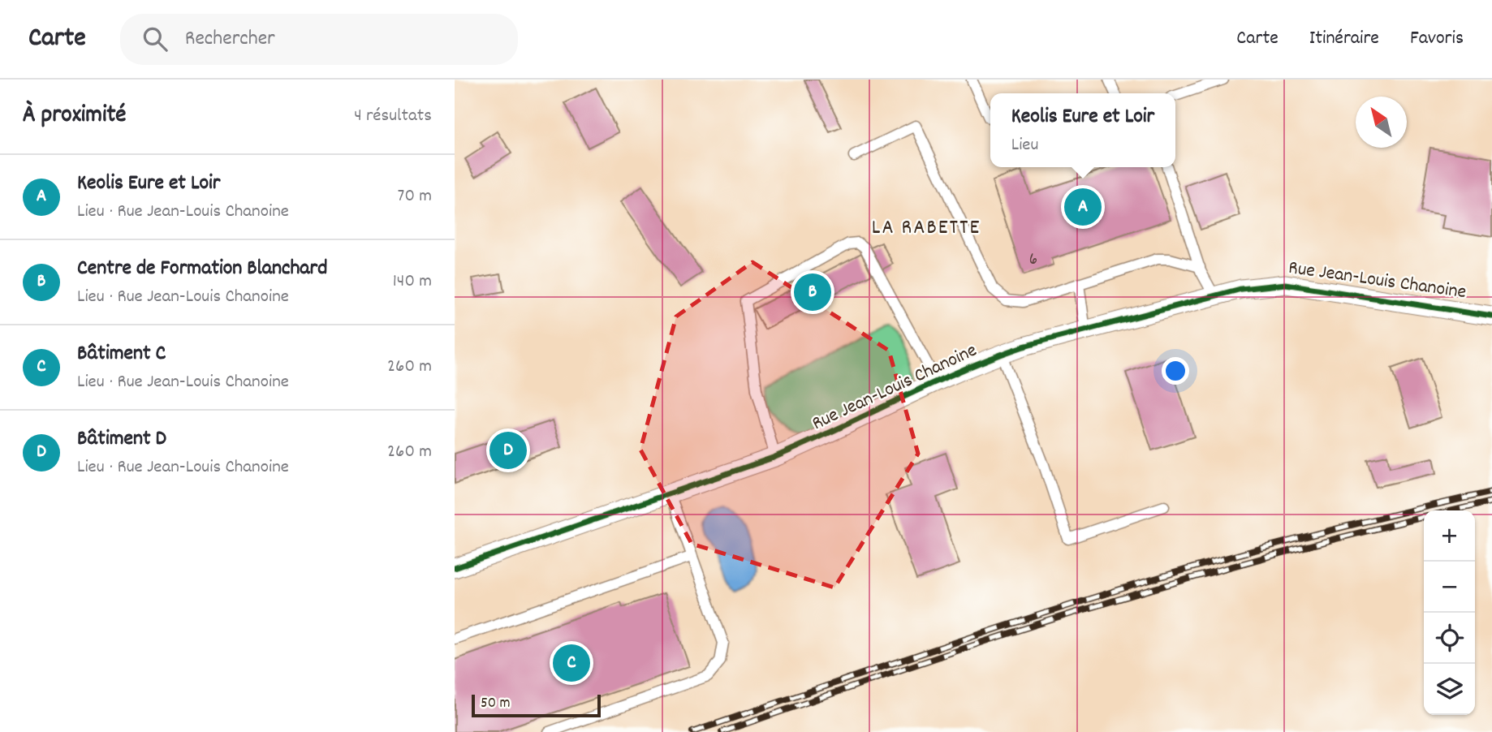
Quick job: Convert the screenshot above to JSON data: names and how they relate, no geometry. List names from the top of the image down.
{
  "streets": {
    "street": ["Rue Jean-Louis Chanoine"]
  },
  "districts": ["LA RABETTE"],
  "house_numbers": ["6"],
  "scale_bar": "50 m",
  "north": "top left",
  "page": {
    "header": "Carte",
    "search": "Rechercher",
    "nav": ["Carte", "Itinéraire", "Favoris"],
    "heading": ["À proximité", "4 résultats"],
    "popup": ["Keolis Eure et Loir", "Lieu"],
    "list": [
      {
        "mark": "A",
        "name": "Keolis Eure et Loir",
        "note": "Lieu · Rue Jean-Louis Chanoine",
        "value": "70 m"
      },
      {
        "mark": "B",
        "name": "Centre de Formation Blanchard",
        "note": "Lieu · Rue Jean-Louis Chanoine",
        "value": "140 m"
      },
      {
        "mark": "C",
        "name": "Bâtiment C",
        "note": "Lieu · Rue Jean-Louis Chanoine",
        "value": "260 m"
      },
      {
        "mark": "D",
        "name": "Bâtiment D",
        "note": "Lieu · Rue Jean-Louis Chanoine",
        "value": "260 m"
      }
    ],
    "pins": [
      "A",
      "B",
      "D",
      "C"
    ],
    "map_buttons": ["+", "−"],
    "scale": "50 m"
  }
}
